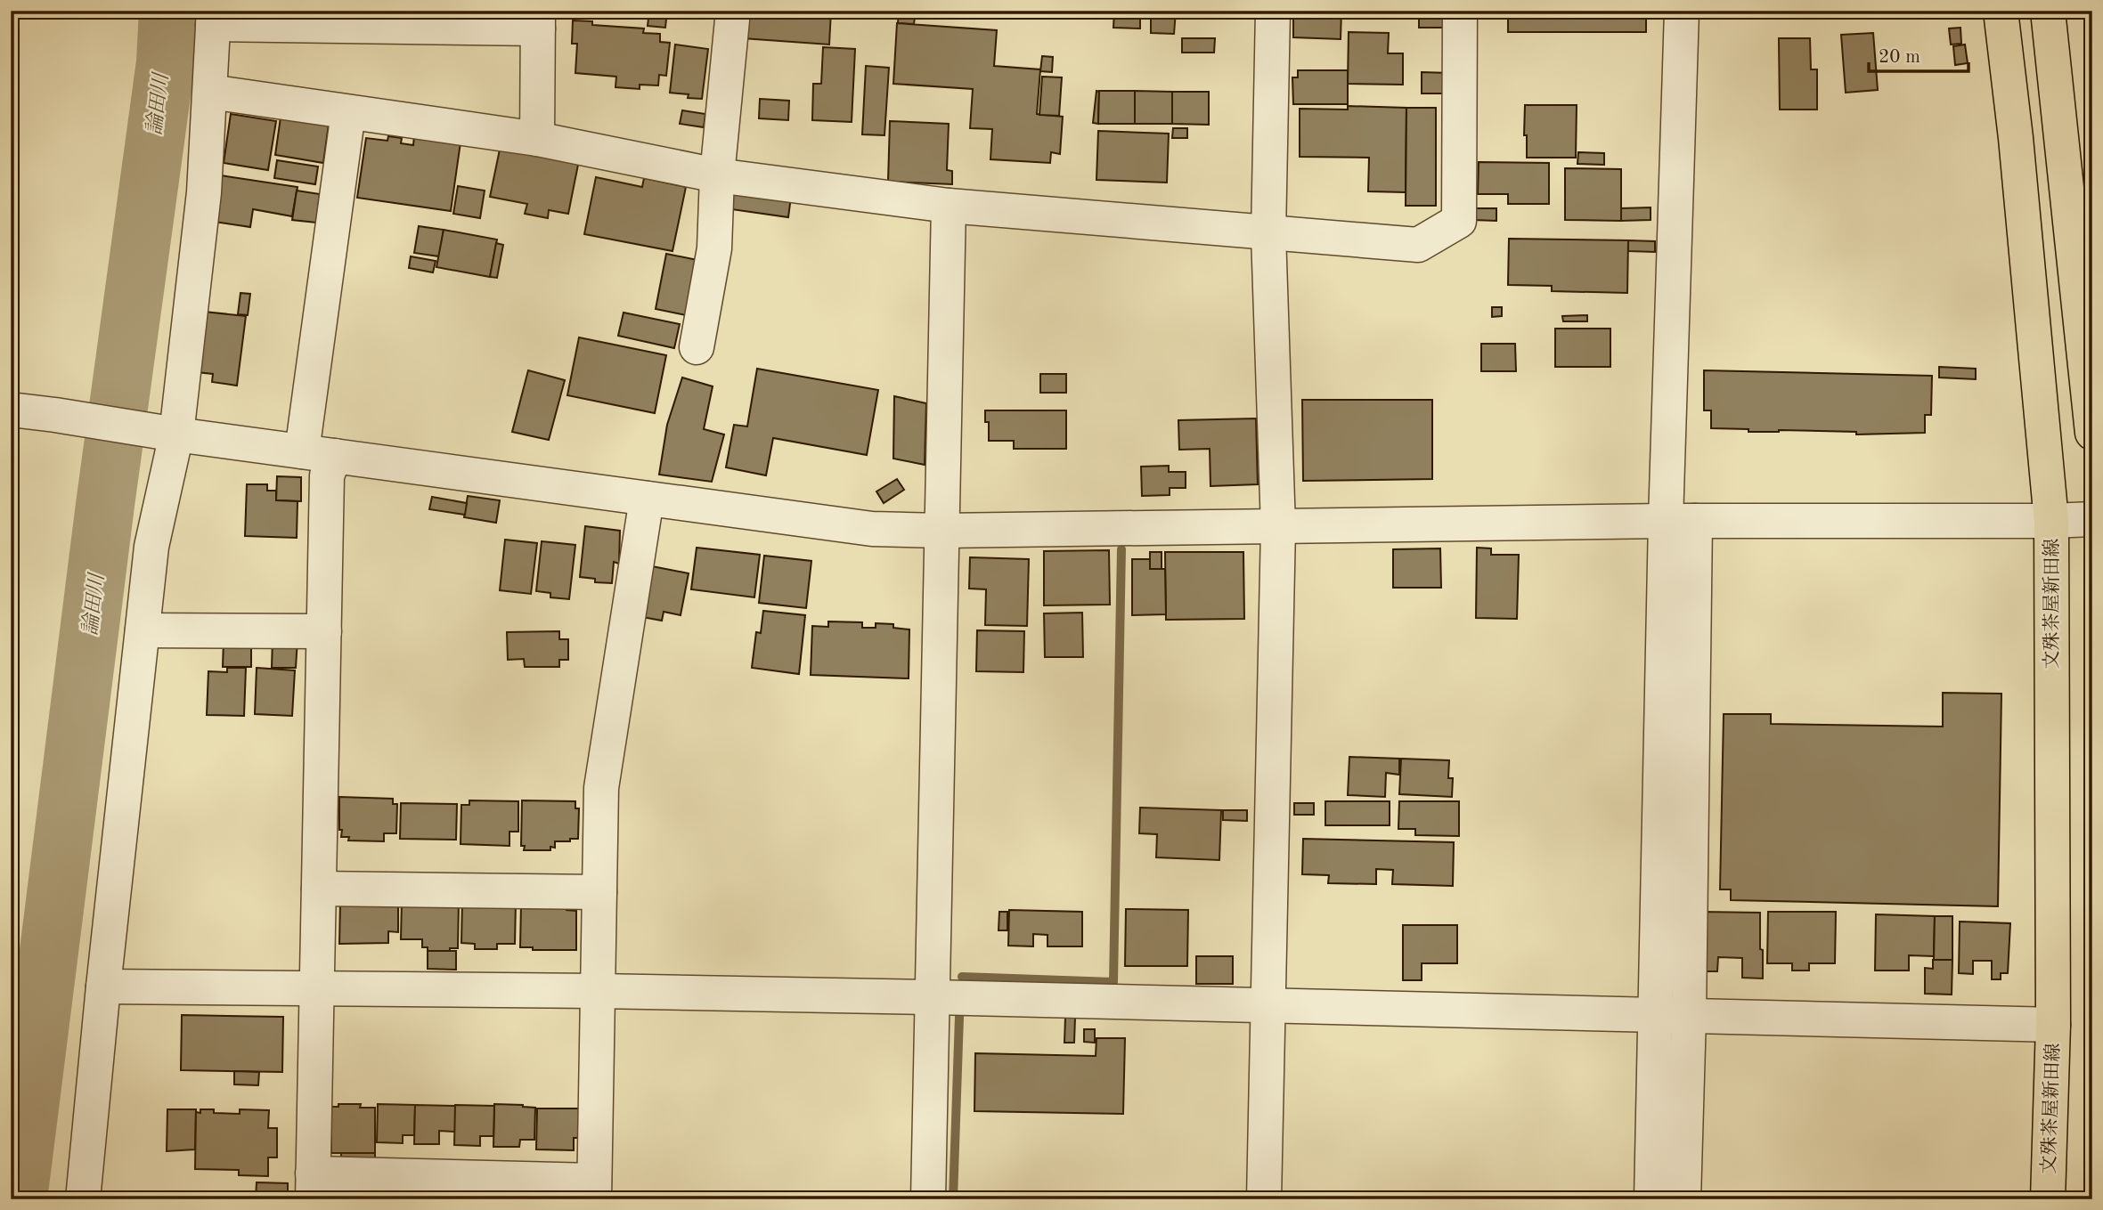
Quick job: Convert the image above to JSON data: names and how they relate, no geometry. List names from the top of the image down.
{
  "streets": {
    "main road": ["文殊茶屋新田線"]
  },
  "water": ["論田川"],
  "scale_bar": "20 m"
}
